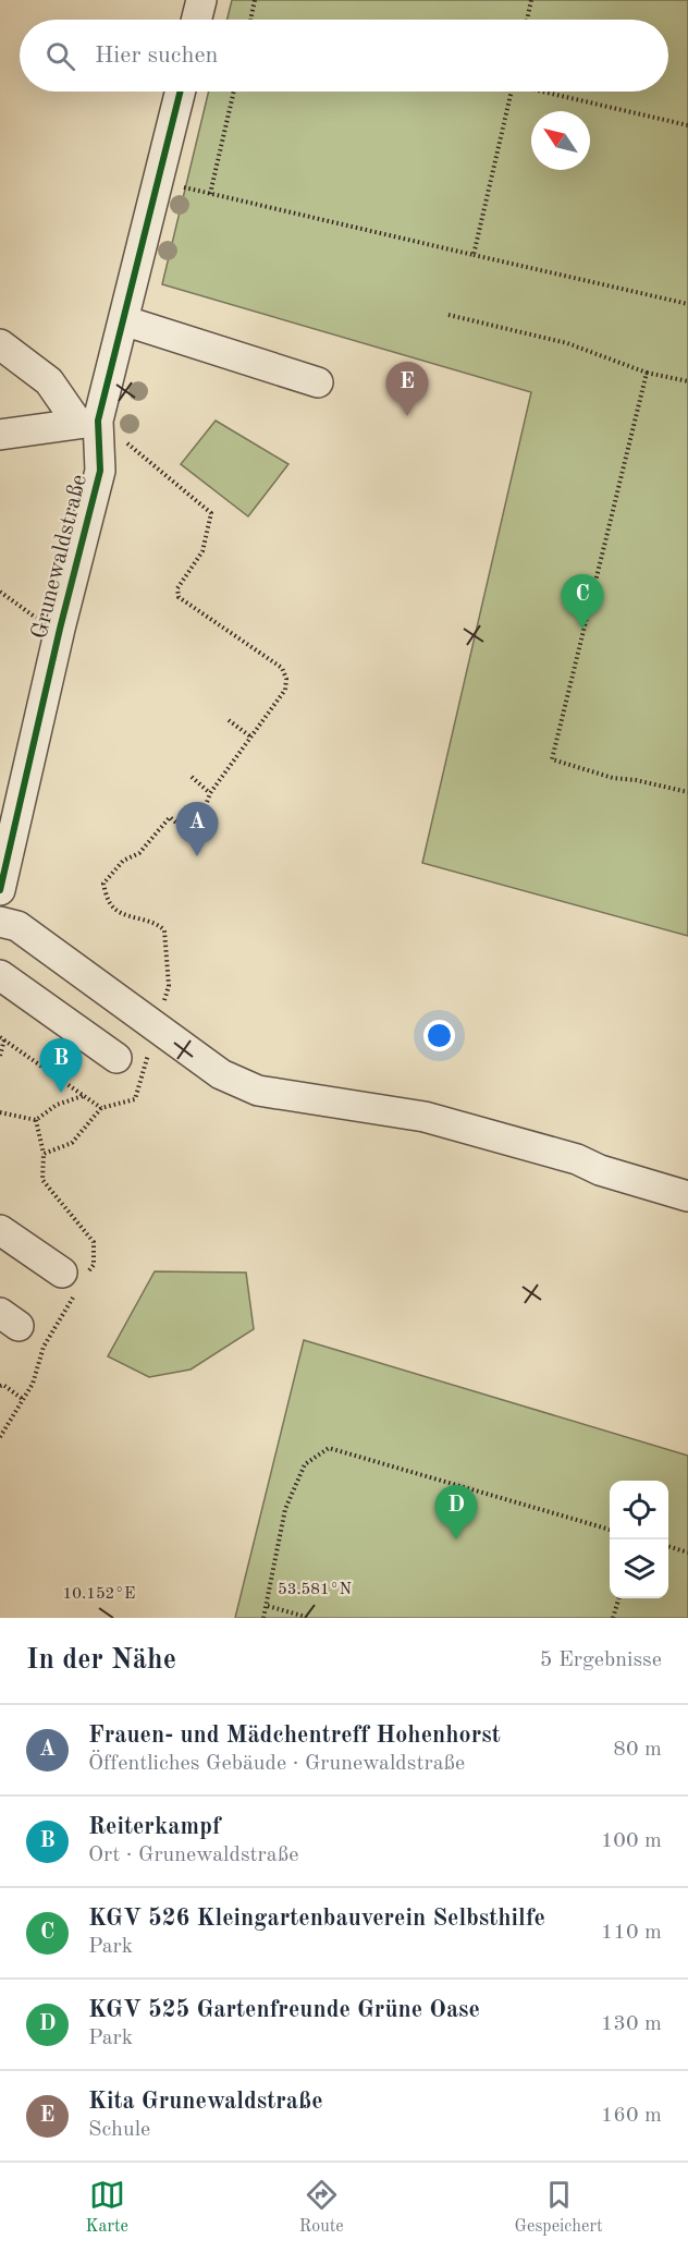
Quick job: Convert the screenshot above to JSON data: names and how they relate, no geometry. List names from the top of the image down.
{
  "streets": {
    "street": ["Grunewaldstraße"]
  },
  "north": "top left",
  "page": {
    "search": "Hier suchen",
    "pins": [
      "E",
      "C",
      "A",
      "B",
      "D"
    ],
    "heading": ["In der Nähe", "5 Ergebnisse"],
    "list": [
      {
        "mark": "A",
        "name": "Frauen- und Mädchentreff Hohenhorst",
        "note": "Öffentliches Gebäude · Grunewaldstraße",
        "value": "80 m"
      },
      {
        "mark": "B",
        "name": "Reiterkampf",
        "note": "Ort · Grunewaldstraße",
        "value": "100 m"
      },
      {
        "mark": "C",
        "name": "KGV 526 Kleingartenbauverein Selbsthilfe",
        "note": "Park",
        "value": "110 m"
      },
      {
        "mark": "D",
        "name": "KGV 525 Gartenfreunde Grüne Oase",
        "note": "Park",
        "value": "130 m"
      },
      {
        "mark": "E",
        "name": "Kita Grunewaldstraße",
        "note": "Schule",
        "value": "160 m"
      }
    ],
    "nav": ["Karte", "Route", "Gespeichert"]
  },
  "coordinates": ["53.581°N", "10.152°E"]
}
